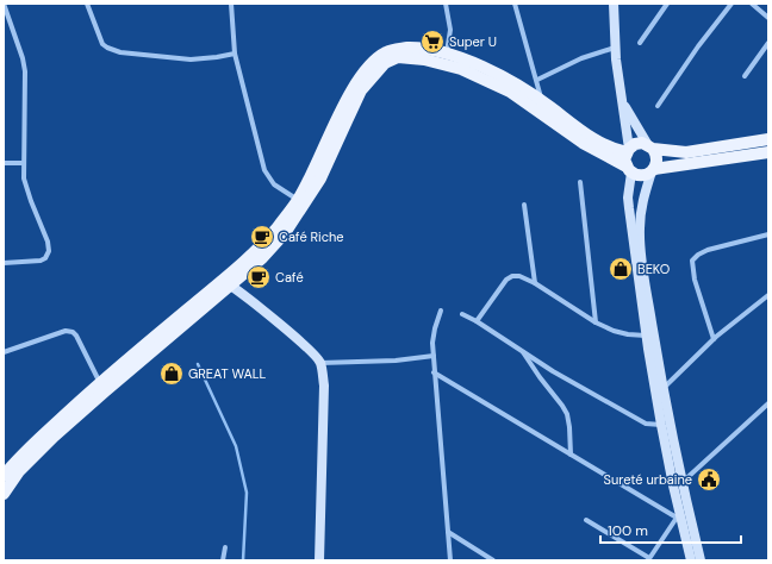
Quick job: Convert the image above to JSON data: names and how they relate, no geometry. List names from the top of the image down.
{
  "places": {
    "supermarket": ["Super U"],
    "cafe": ["Café Riche", "Café"],
    "shop": ["BEKO", "GREAT WALL"],
    "public building": ["Sureté urbaine"]
  },
  "scale_bar": "100 m"
}
